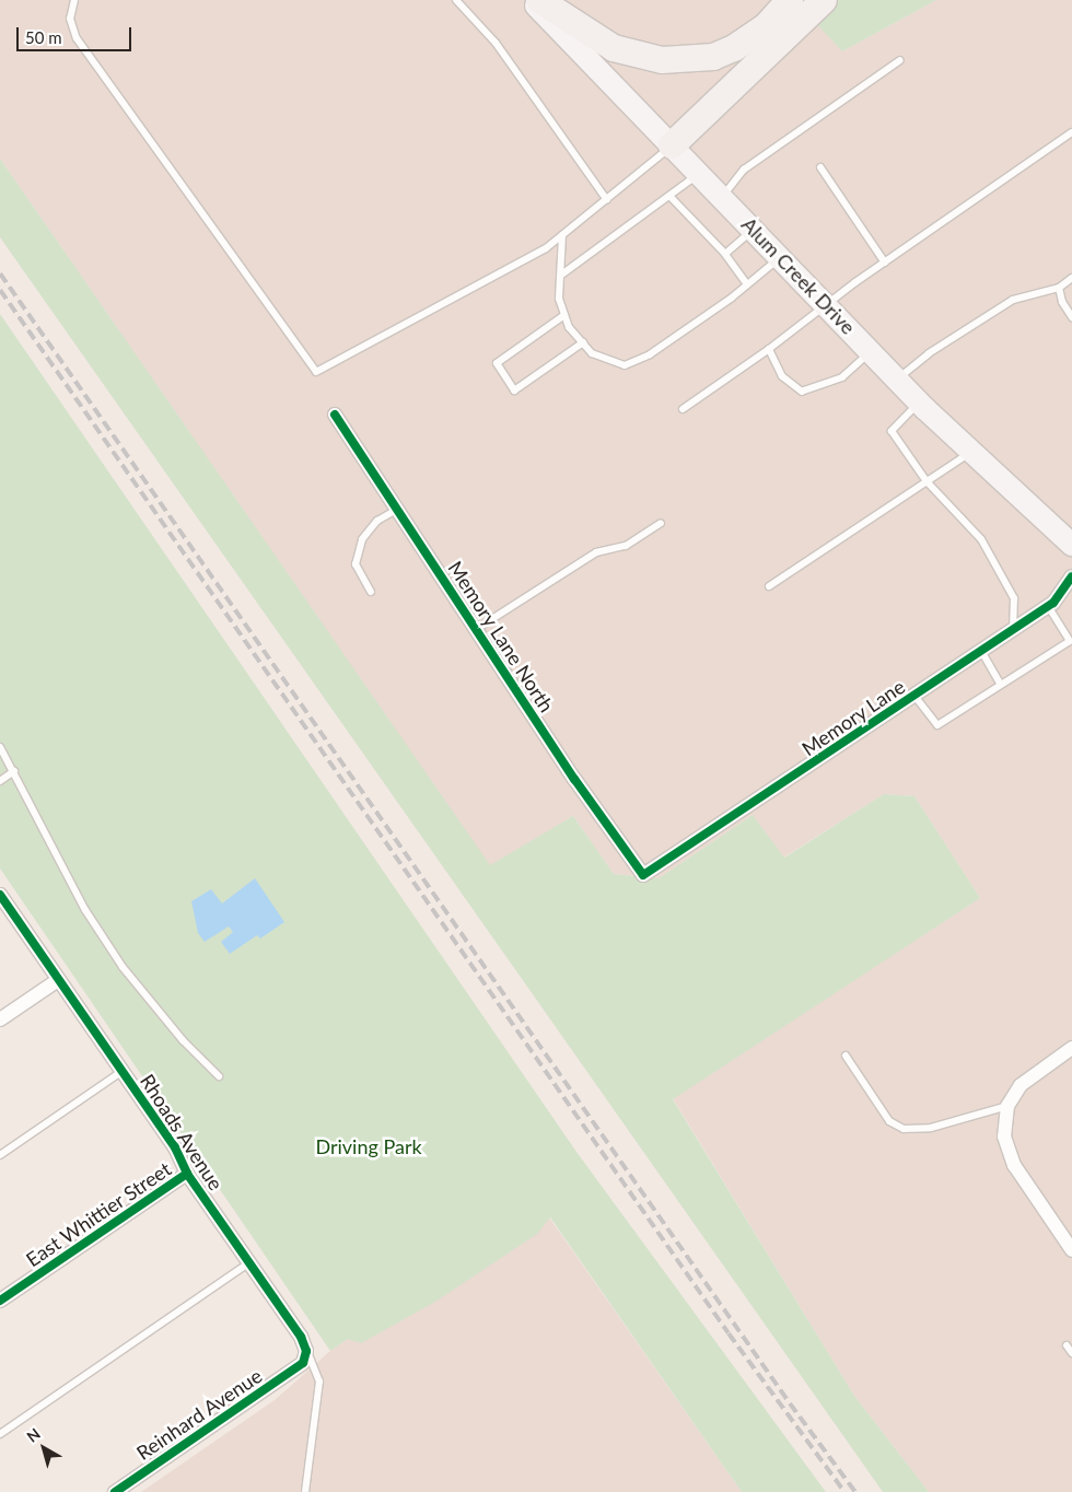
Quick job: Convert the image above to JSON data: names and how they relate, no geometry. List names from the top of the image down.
{
  "streets": {
    "main road": ["Alum Creek Drive"],
    "street": [
      "Memory Lane North",
      "Memory Lane",
      "Rhoads Avenue",
      "East Whittier Street",
      "Reinhard Avenue"
    ]
  },
  "crossings": [
    ["Memory Lane North", "Memory Lane"],
    ["Rhoads Avenue", "East Whittier Street"],
    ["Rhoads Avenue", "Reinhard Avenue"]
  ],
  "parks": ["Driving Park"],
  "scale_bar": "50 m",
  "north": "top left"
}
